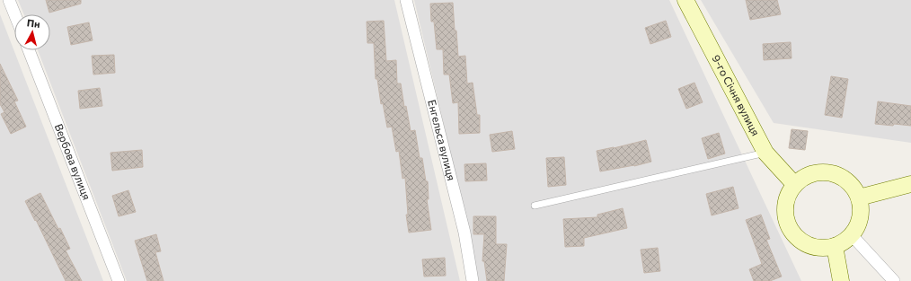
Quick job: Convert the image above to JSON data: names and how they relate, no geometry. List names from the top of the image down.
{
  "streets": {
    "street": ["9-го Січня вулиця", "Енгельса вулиця", "Вербова вулиця"]
  },
  "north": "top"
}
